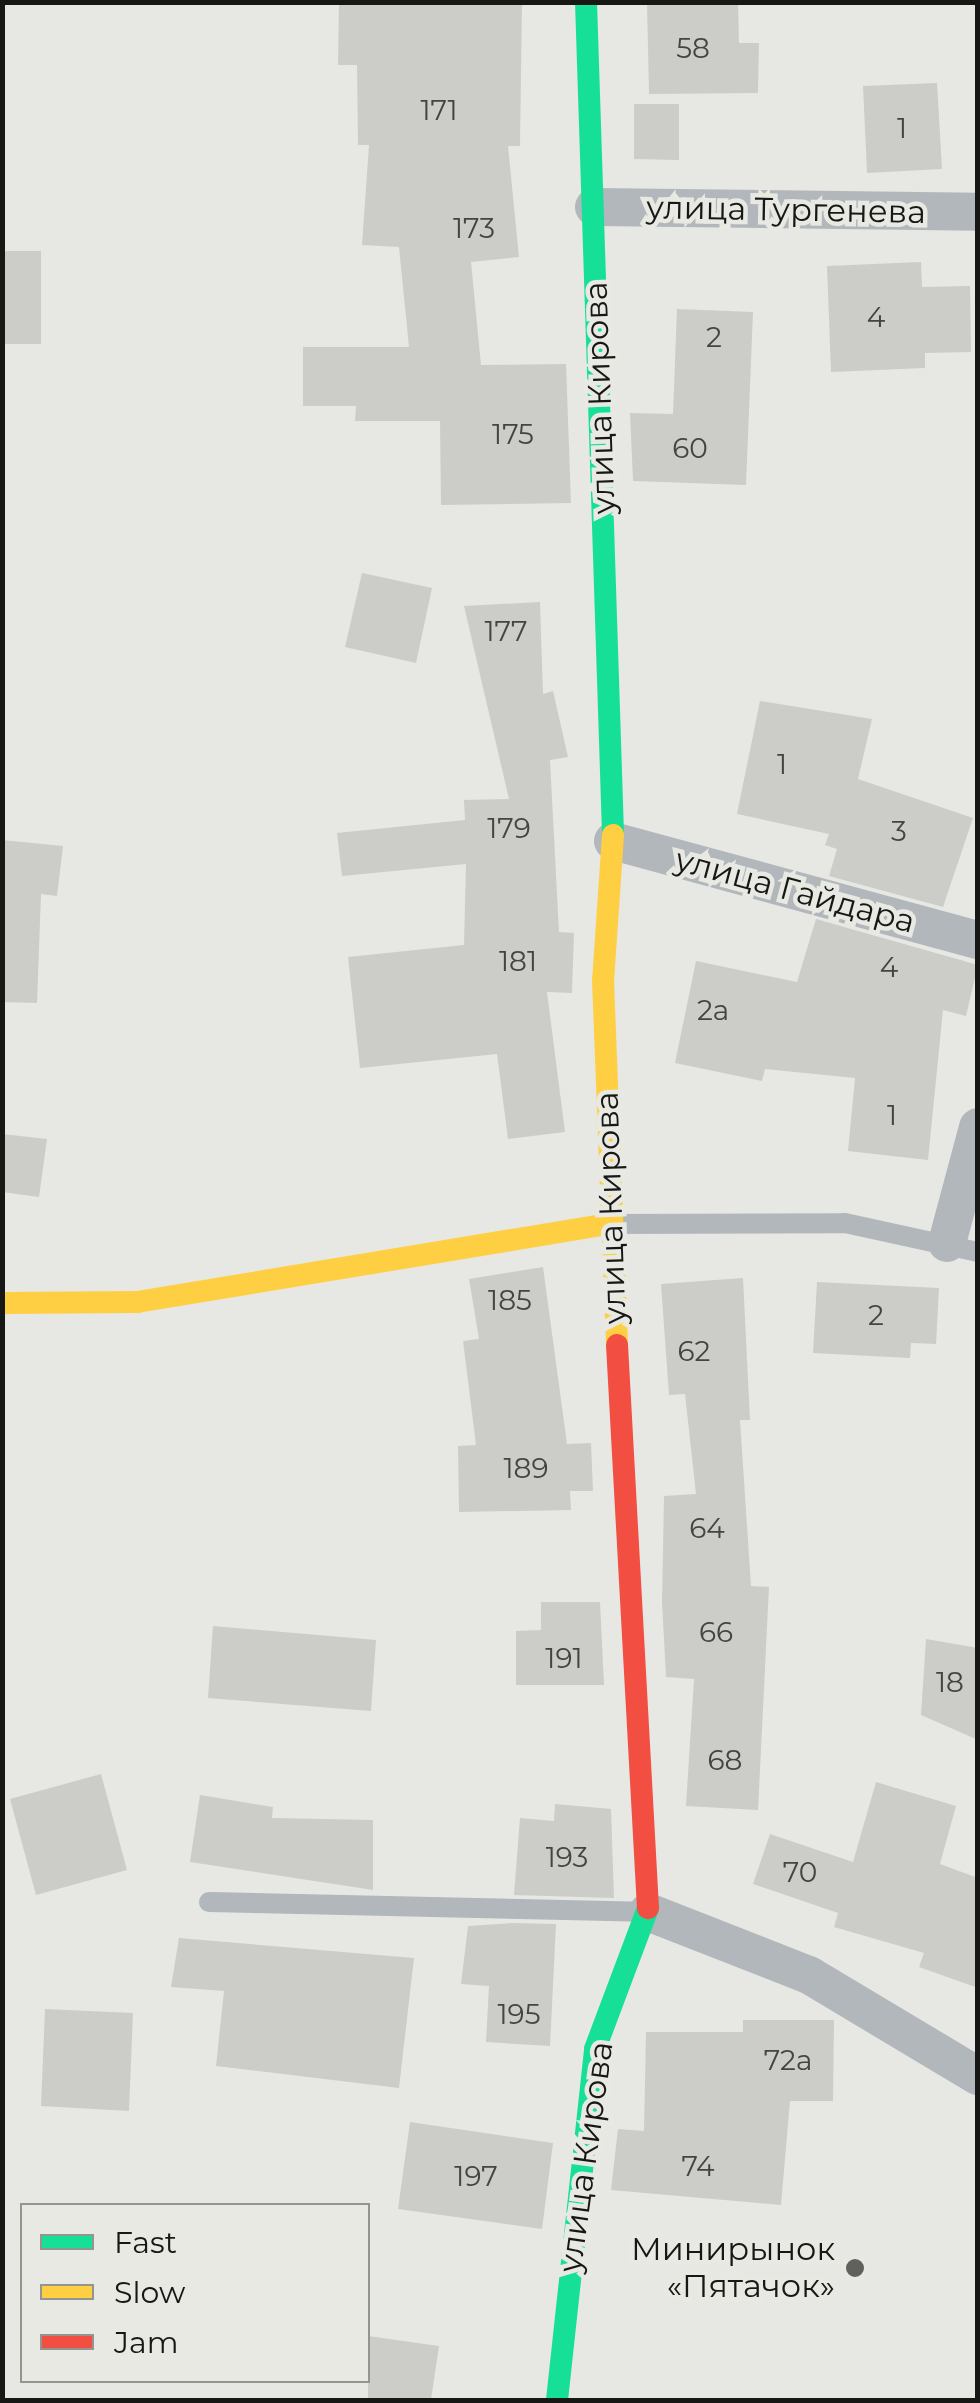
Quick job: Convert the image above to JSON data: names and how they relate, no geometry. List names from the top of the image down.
{
  "streets": {
    "street": ["улица Тургенева", "улица Кирова", "улица Гайдара"]
  },
  "crossings": [
    ["улица Тургенева", "улица Кирова"],
    ["улица Кирова", "улица Гайдара"]
  ],
  "places": ["Минирынок «Пятачок»"],
  "house_numbers": [
    "58",
    "171",
    "1",
    "173",
    "4",
    "2",
    "175",
    "60",
    "177",
    "1",
    "179",
    "3",
    "181",
    "4",
    "2а",
    "1",
    "185",
    "2",
    "62",
    "189",
    "64",
    "66",
    "191",
    "18",
    "68",
    "193",
    "70",
    "195",
    "72а",
    "74",
    "197"
  ],
  "legend": ["Fast", "Slow", "Jam"]
}
